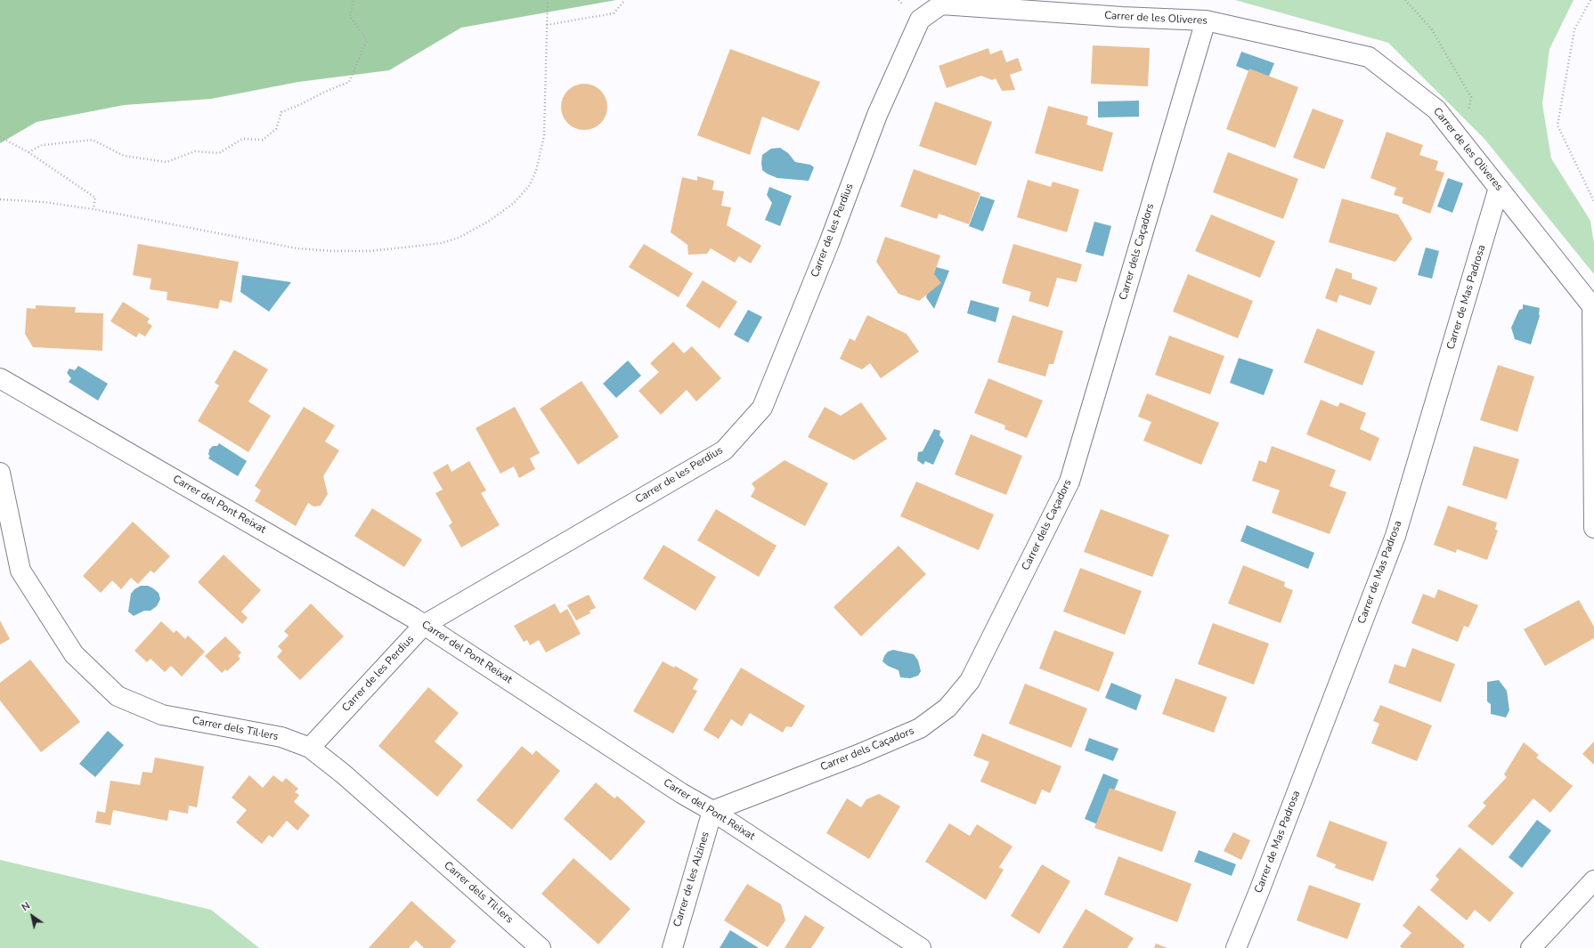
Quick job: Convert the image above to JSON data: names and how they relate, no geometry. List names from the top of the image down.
{
  "streets": {
    "street": [
      "Carrer de les Oliveres",
      "Carrer de les Perdius",
      "Carrer dels Caçadors",
      "Carrer de Mas Padrosa",
      "Carrer del Pont Reixat",
      "Carrer dels Til·lers",
      "Carrer de les Alzines"
    ]
  },
  "crossings": [
    ["Carrer de les Oliveres", "Carrer de les Perdius"],
    ["Carrer de les Oliveres", "Carrer dels Caçadors"],
    ["Carrer de les Oliveres", "Carrer de Mas Padrosa"],
    ["Carrer de les Perdius", "Carrer del Pont Reixat"],
    ["Carrer de les Perdius", "Carrer dels Til·lers"],
    ["Carrer dels Caçadors", "Carrer del Pont Reixat"],
    ["Carrer dels Caçadors", "Carrer de les Alzines"],
    ["Carrer del Pont Reixat", "Carrer de les Alzines"]
  ],
  "north": "top left"
}
